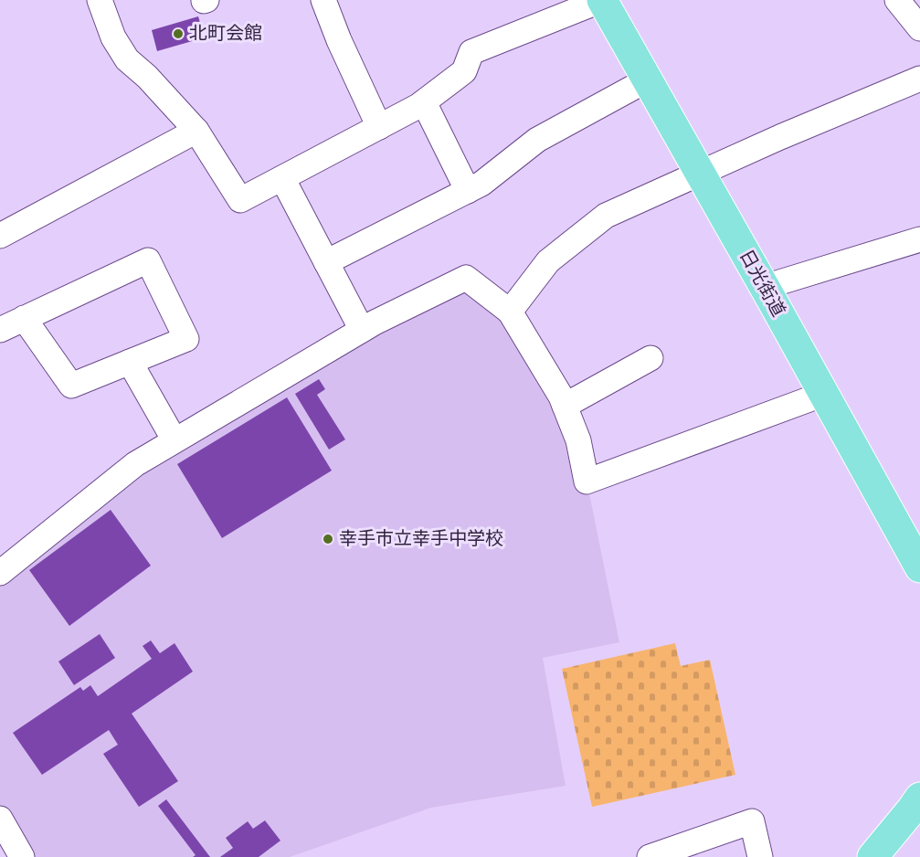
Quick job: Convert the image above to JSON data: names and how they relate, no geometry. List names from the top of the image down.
{
  "streets": {
    "main road": ["日光街道"]
  },
  "places": ["北町会館", "幸手市立幸手中学校"]
}
